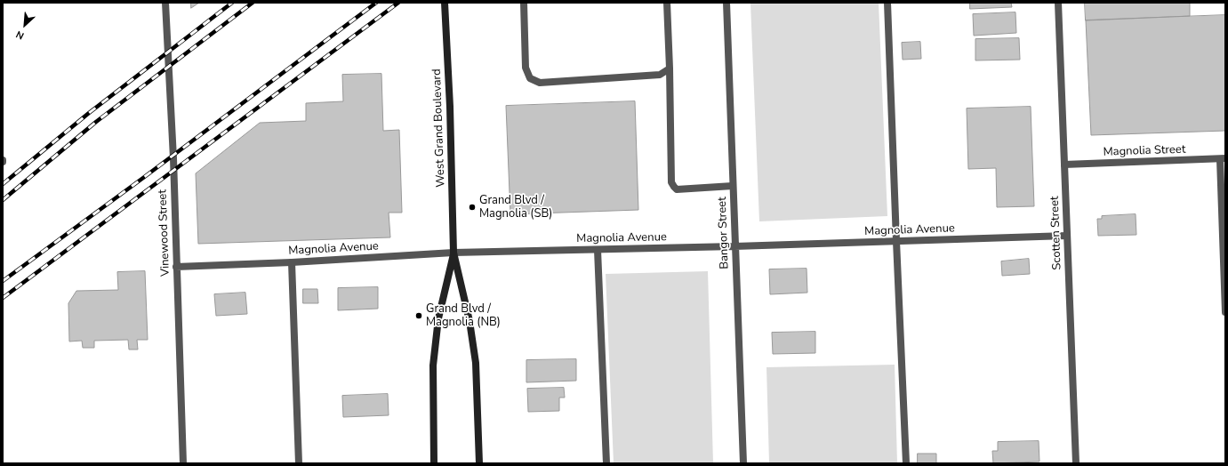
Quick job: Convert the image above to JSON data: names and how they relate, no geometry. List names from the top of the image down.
{
  "streets": {
    "main road": ["West Grand Boulevard"],
    "street": [
      "Magnolia Street",
      "Magnolia Avenue",
      "Vinewood Street",
      "Bangor Street",
      "Scotten Street"
    ]
  },
  "crossings": [
    ["West Grand Boulevard", "Magnolia Avenue"],
    ["Magnolia Street", "Scotten Street"],
    ["Magnolia Avenue", "Vinewood Street"],
    ["Magnolia Avenue", "Bangor Street"],
    ["Magnolia Avenue", "Scotten Street"]
  ],
  "places": ["Grand Blvd / Magnolia (SB)", "Grand Blvd / Magnolia (NB)"],
  "north": "bottom left"
}
